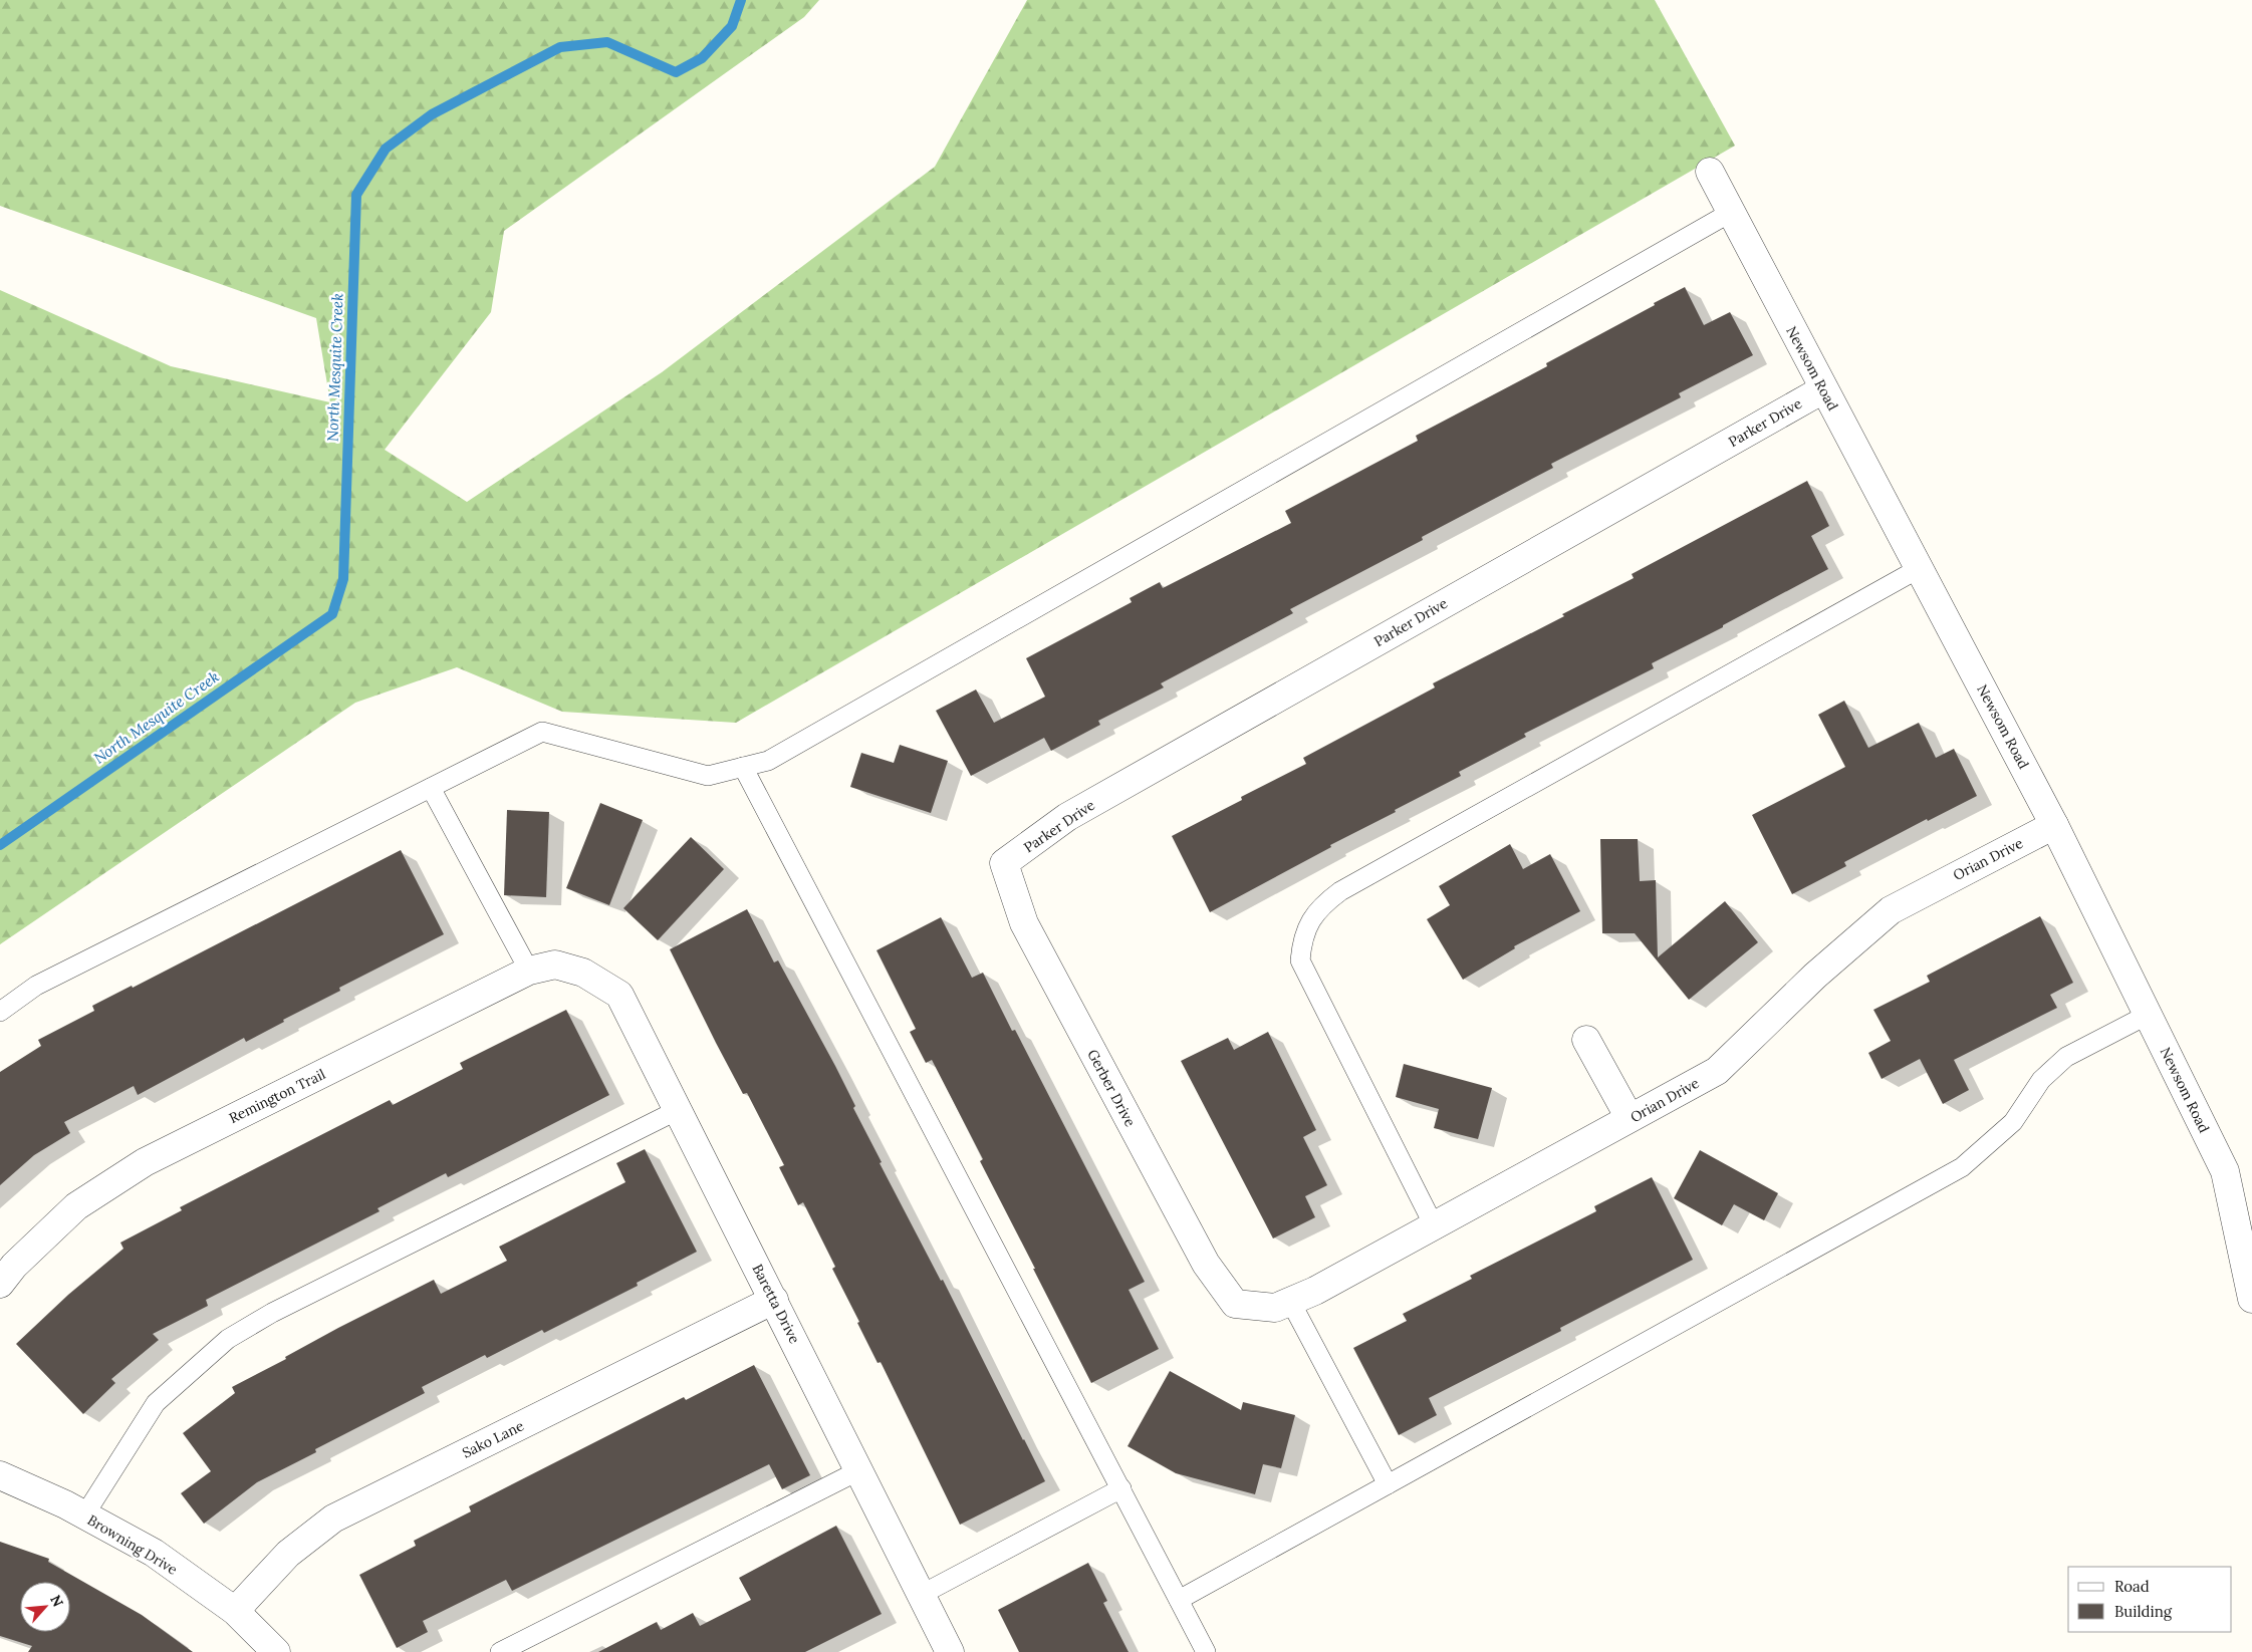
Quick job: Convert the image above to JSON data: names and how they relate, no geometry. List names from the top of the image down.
{
  "streets": {
    "street": [
      "Newsom Road",
      "Parker Drive",
      "Orian Drive",
      "Gerber Drive",
      "Remington Trail",
      "Baretta Drive",
      "Sako Lane",
      "Browning Drive"
    ]
  },
  "crossings": [
    ["Newsom Road", "Parker Drive"],
    ["Newsom Road", "Orian Drive"],
    ["Parker Drive", "Gerber Drive"],
    ["Orian Drive", "Gerber Drive"],
    ["Remington Trail", "Baretta Drive"],
    ["Baretta Drive", "Sako Lane"],
    ["Sako Lane", "Browning Drive"]
  ],
  "water": ["North Mesquite Creek"],
  "legend": ["Road", "Building"],
  "north": "top right"
}
